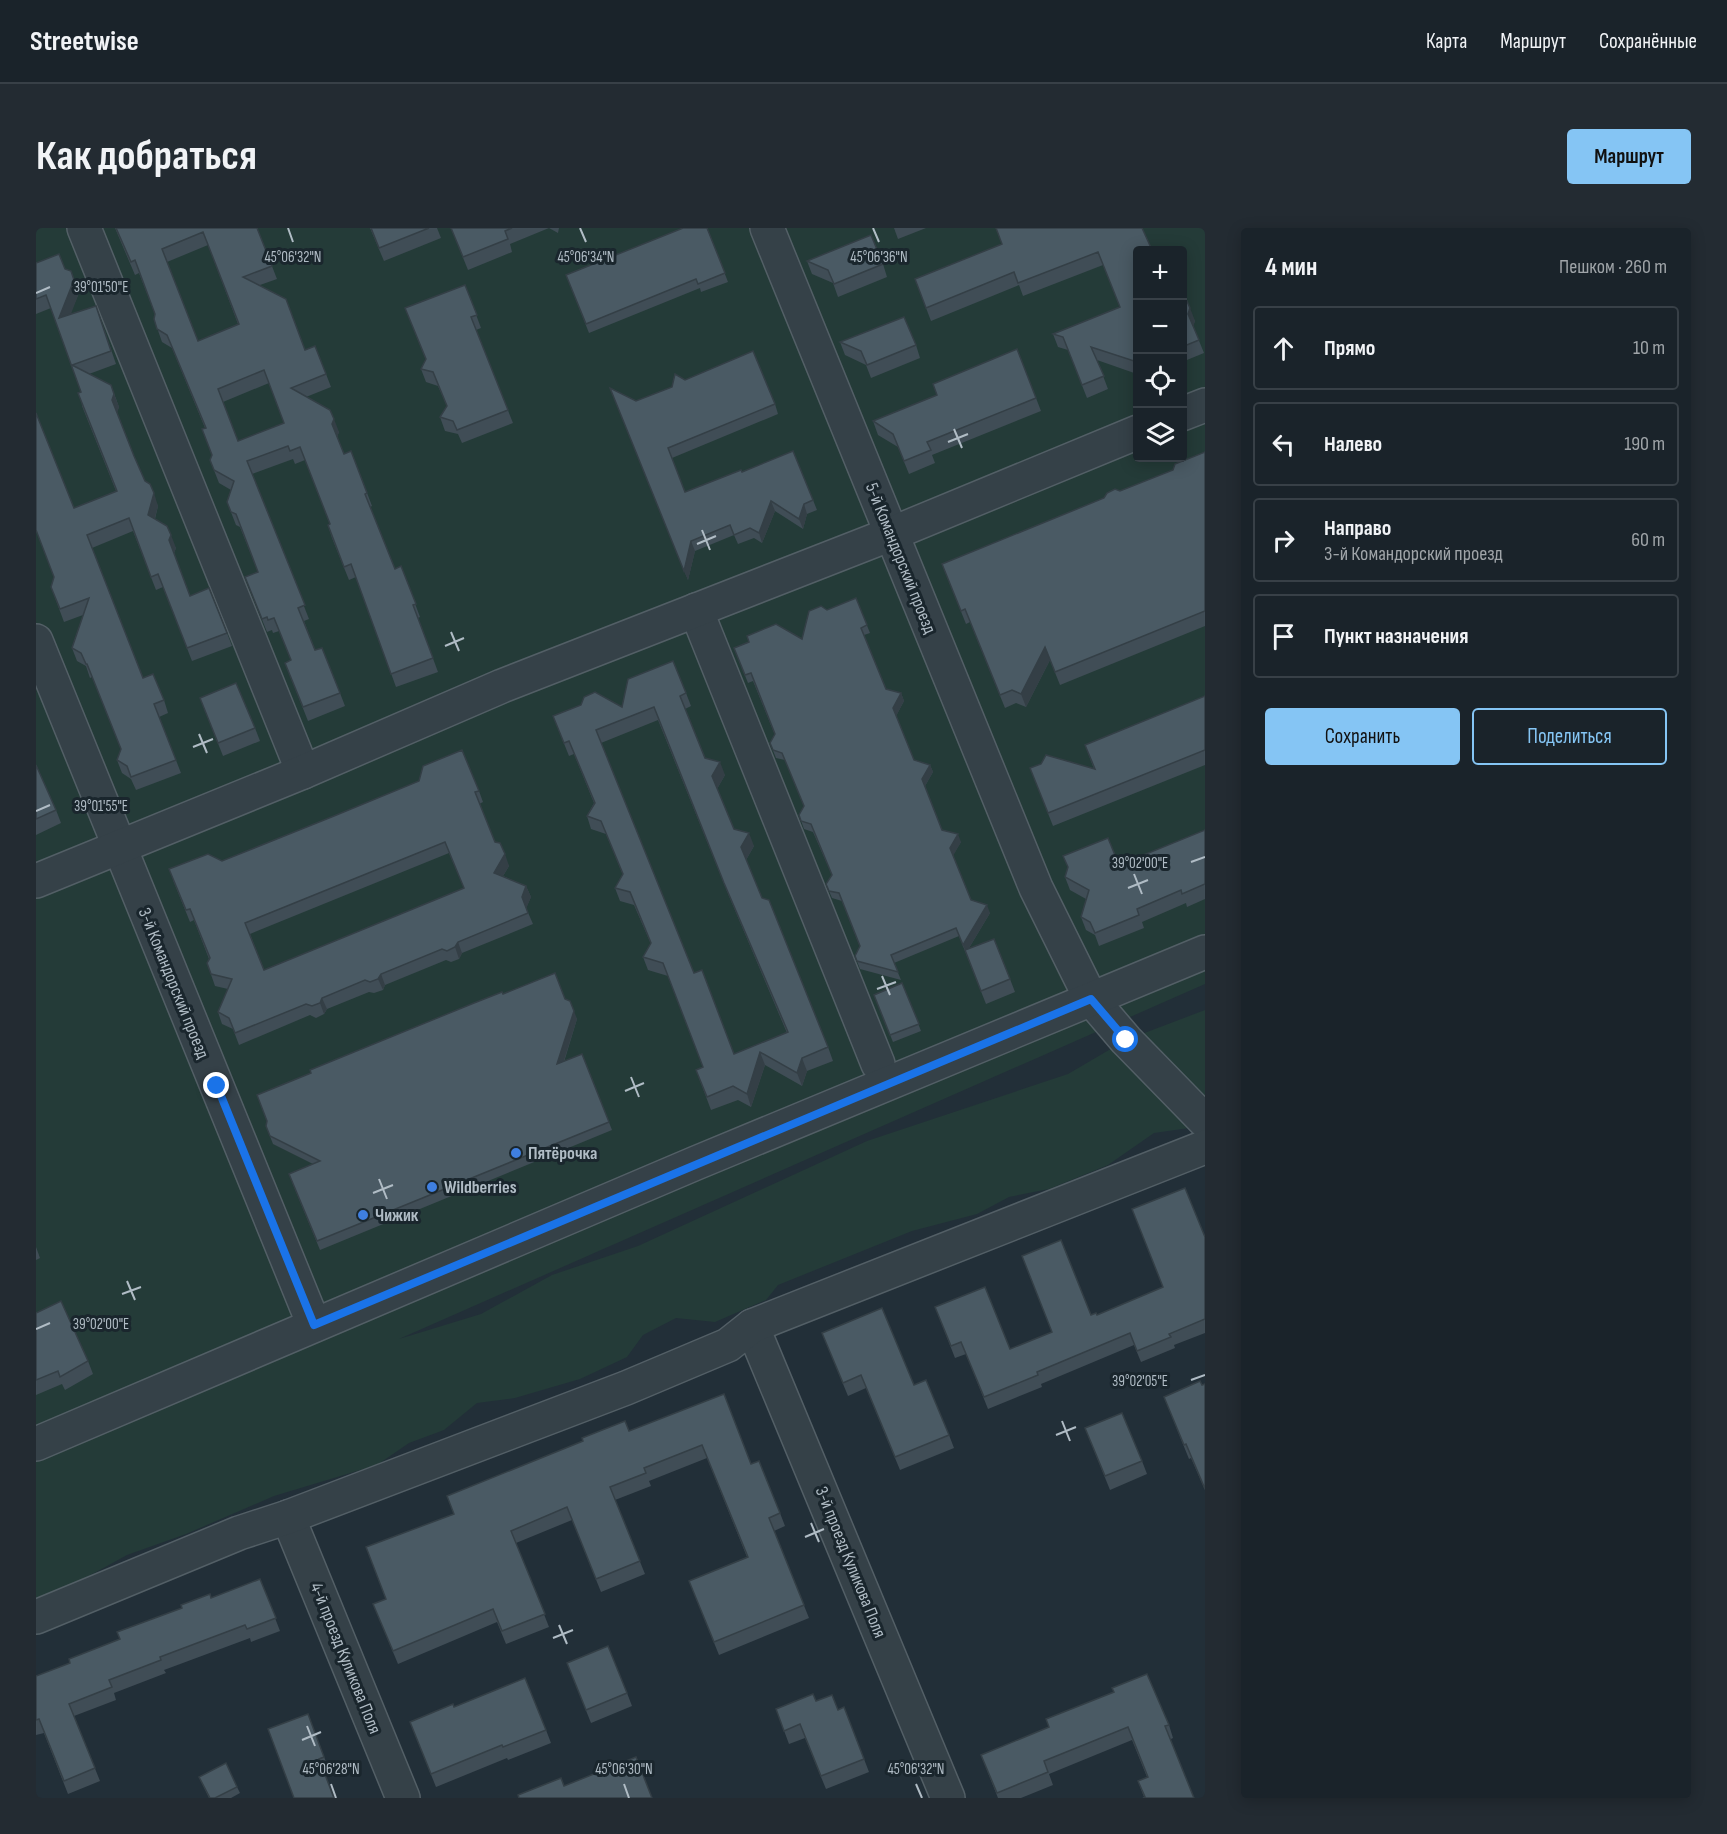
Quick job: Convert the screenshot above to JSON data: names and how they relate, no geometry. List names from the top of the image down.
{
  "streets": {
    "street": [
      "5-й Командорский проезд",
      "3-й Командорский проезд",
      "3-й проезд Куликова Поля",
      "4-й проезд Куликова Поля"
    ]
  },
  "places": ["Пятёрочка", "Wildberries", "Чижик"],
  "page": {
    "header": "Streetwise",
    "nav": ["Карта", "Маршрут", "Сохранённые"],
    "buttons": [
      "Маршрут",
      ["Сохранить", "Поделиться"]
    ],
    "title": "Как добраться",
    "heading": ["4 мин", "Пешком · 260 m"],
    "map_buttons": ["+", "−"],
    "list": [
      ["Прямо", "10 m"],
      ["Налево", "190 m"],
      ["Направо", "3-й Командорский проезд", "60 m"],
      "Пункт назначения"
    ]
  },
  "coordinates": [
    "45°06'32\"N",
    "45°06'34\"N",
    "45°06'36\"N",
    "39°01'50\"E",
    "39°01'55\"E",
    "39°02'00\"E",
    "39°02'05\"E",
    "45°06'28\"N",
    "45°06'30\"N"
  ]
}
